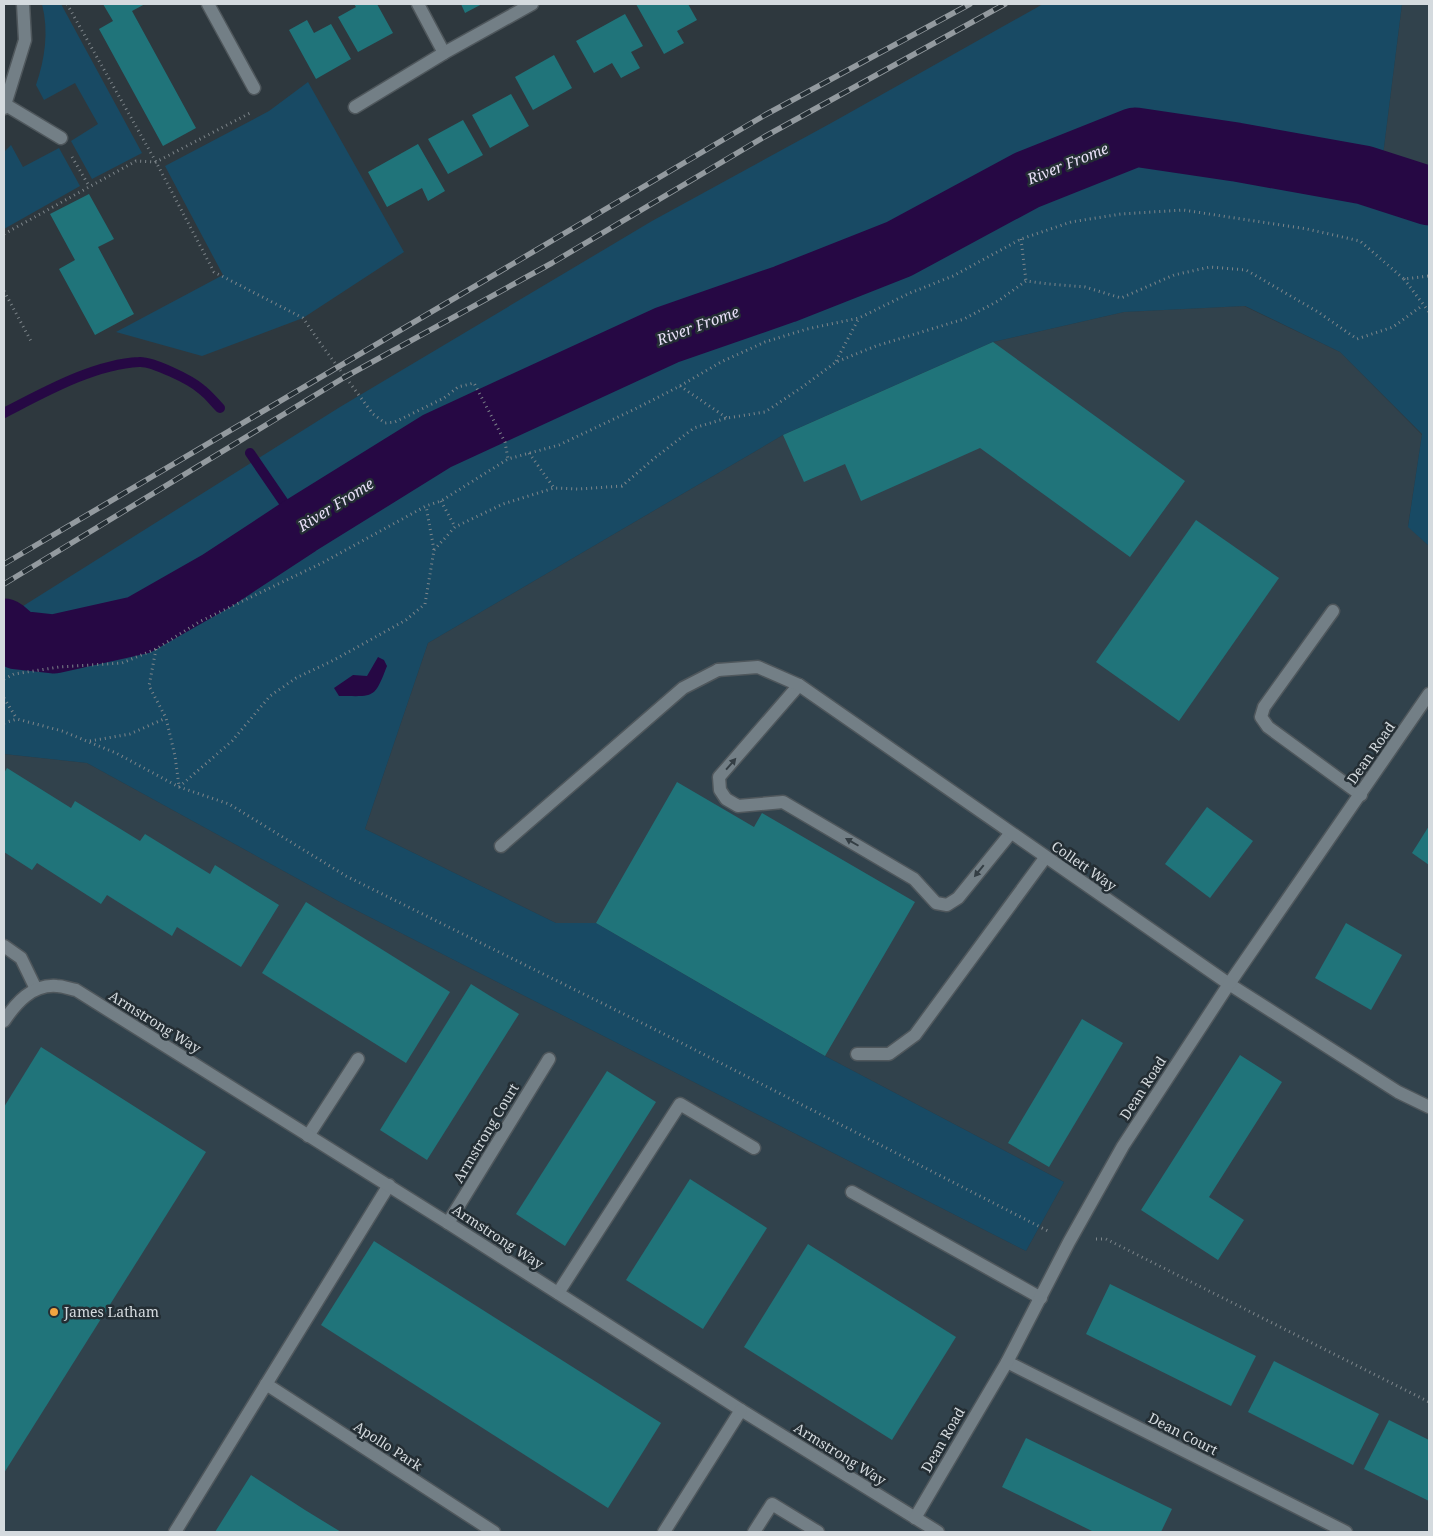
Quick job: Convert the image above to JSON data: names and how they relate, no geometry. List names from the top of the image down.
{
  "streets": {
    "street": [
      "Dean Road",
      "Collett Way",
      "Armstrong Way",
      "Armstrong Court",
      "Dean Court",
      "Apollo Park"
    ]
  },
  "crossings": [
    ["Dean Road", "Collett Way"],
    ["Dean Road", "Armstrong Way"],
    ["Dean Road", "Dean Court"],
    ["Armstrong Way", "Armstrong Court"]
  ],
  "water": ["River Frome"],
  "places": ["James Latham"]
}
